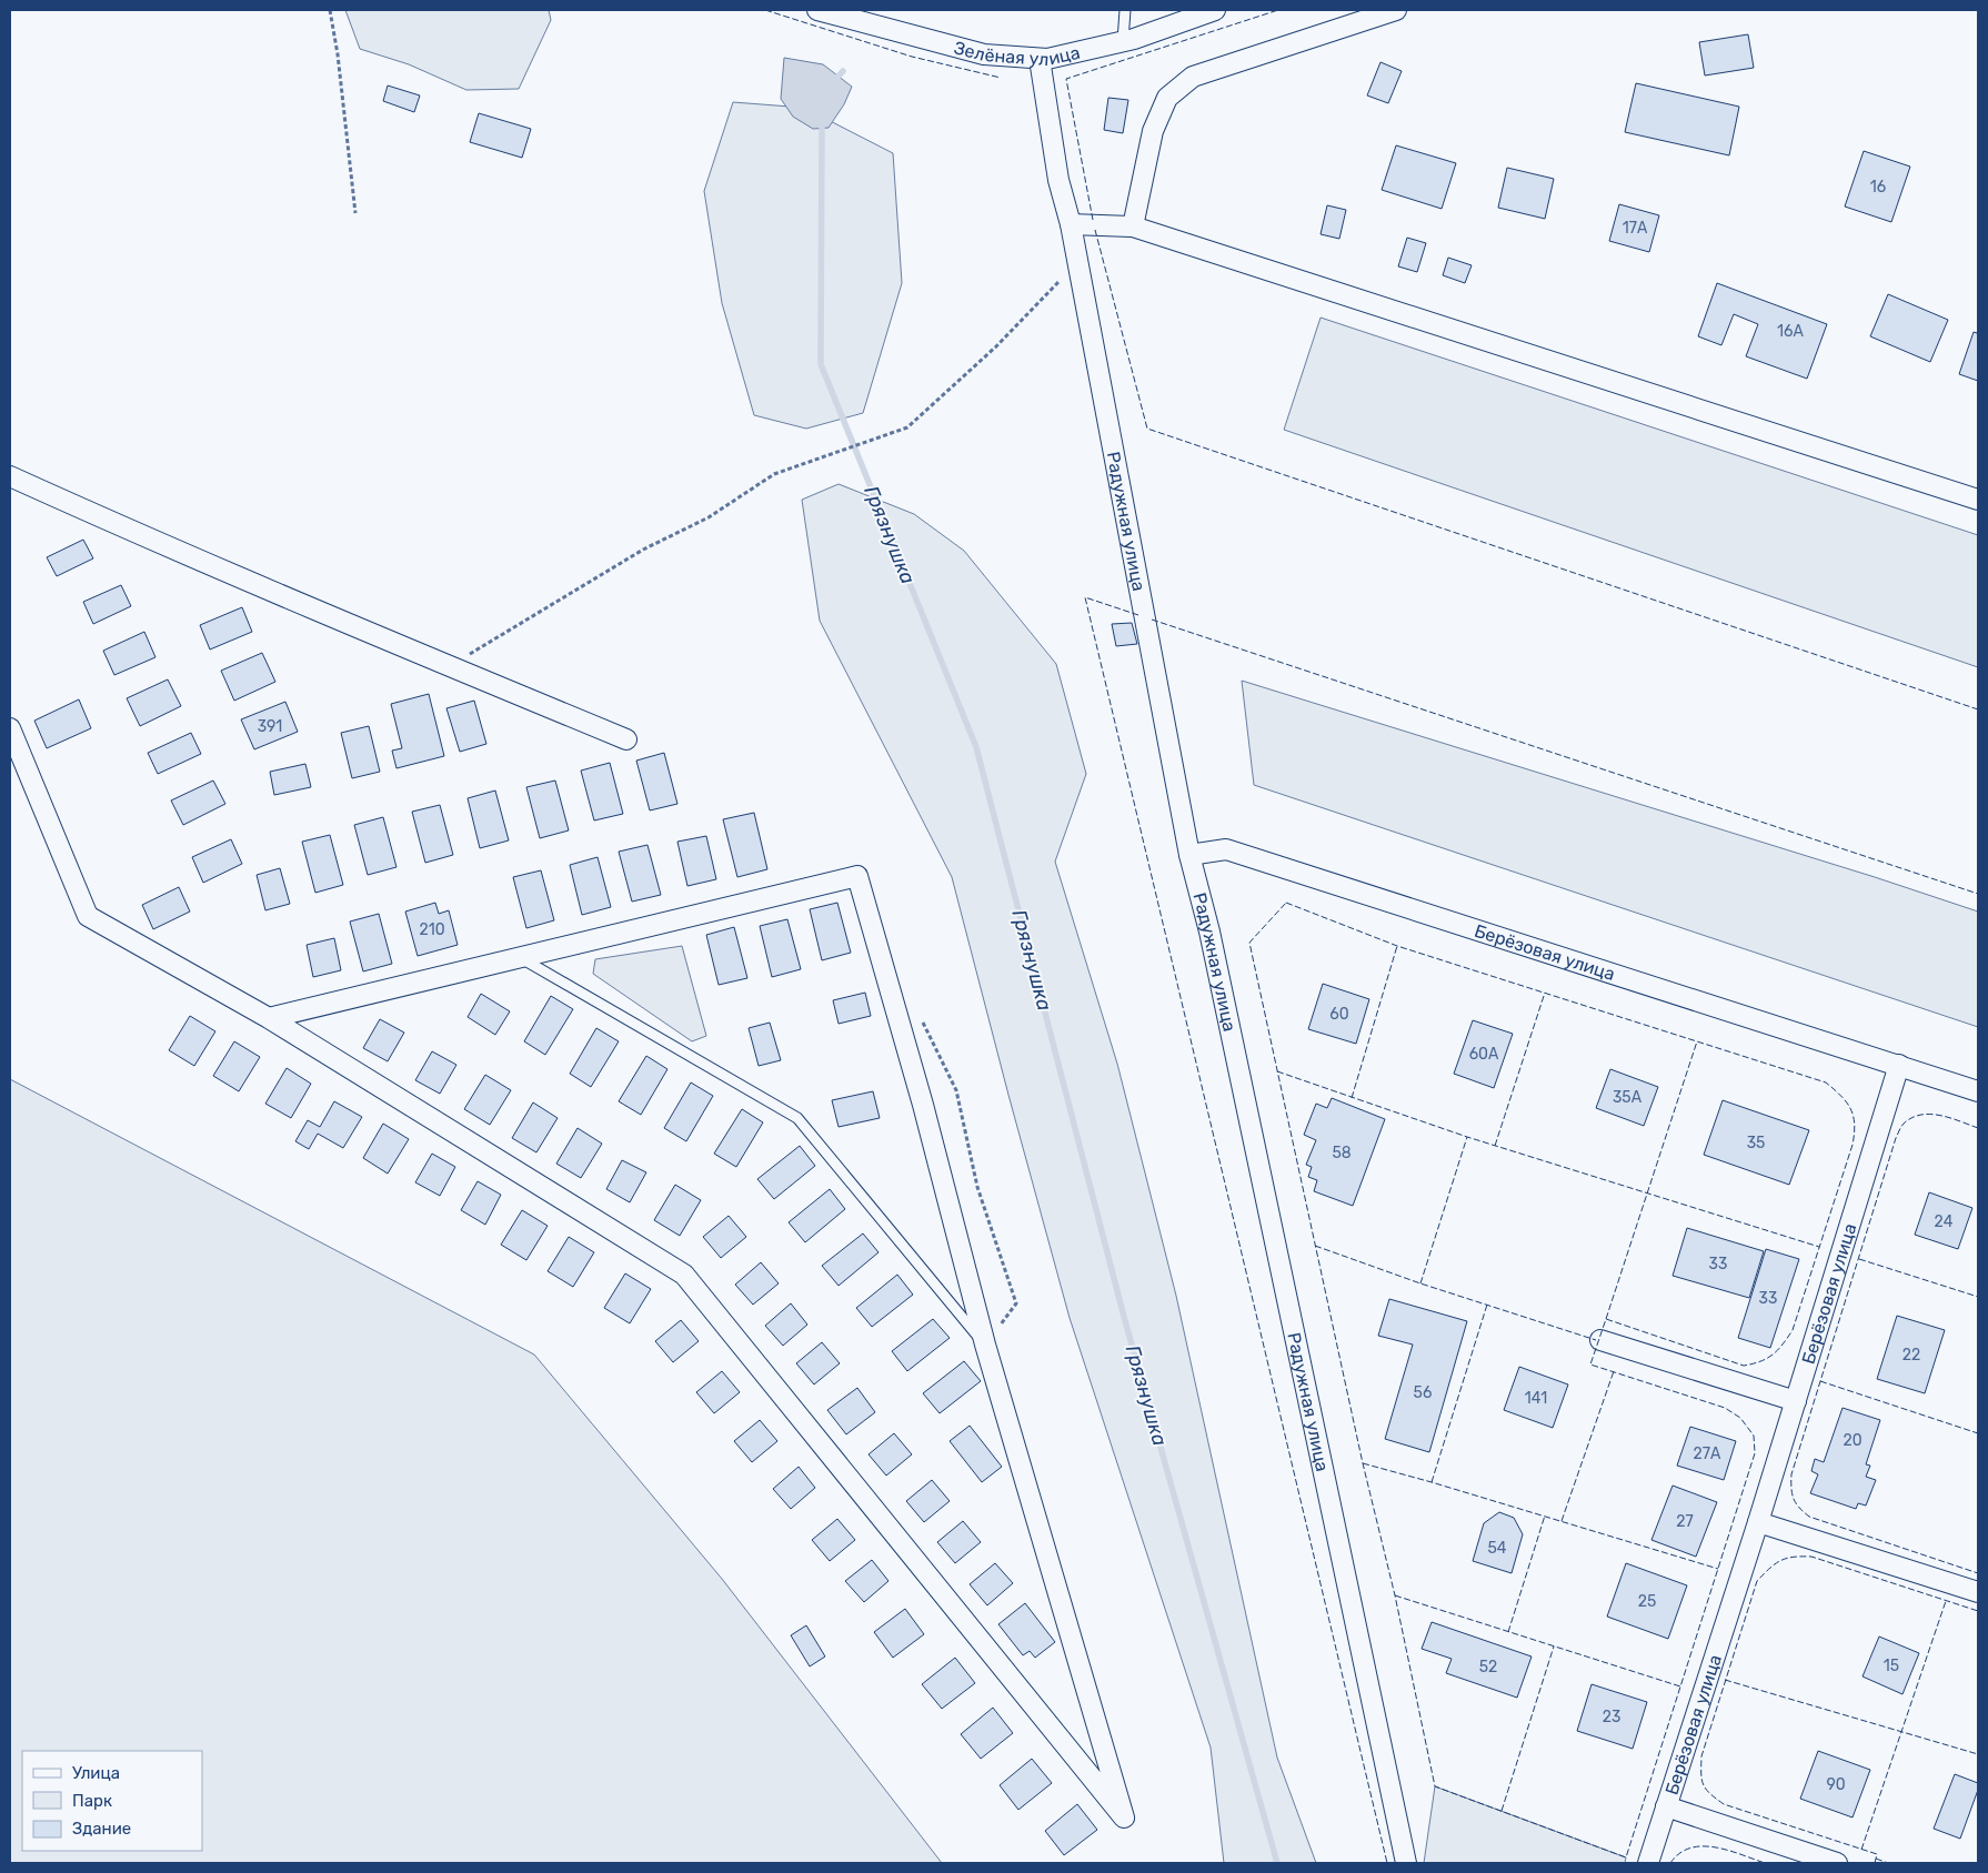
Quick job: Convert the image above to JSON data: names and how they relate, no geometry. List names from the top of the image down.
{
  "streets": {
    "street": ["Зелёная улица", "Радужная улица", "Берёзовая улица"]
  },
  "crossings": [
    ["Зелёная улица", "Радужная улица"],
    ["Радужная улица", "Берёзовая улица"]
  ],
  "water": ["Грязнушка"],
  "house_numbers": [
    "16",
    "17А",
    "16А",
    "391",
    "210",
    "60",
    "60А",
    "35А",
    "35",
    "58",
    "24",
    "33",
    "33",
    "22",
    "56",
    "141",
    "20",
    "27А",
    "27",
    "54",
    "25",
    "15",
    "52",
    "23",
    "90"
  ],
  "legend": ["Улица", "Парк", "Здание"]
}
